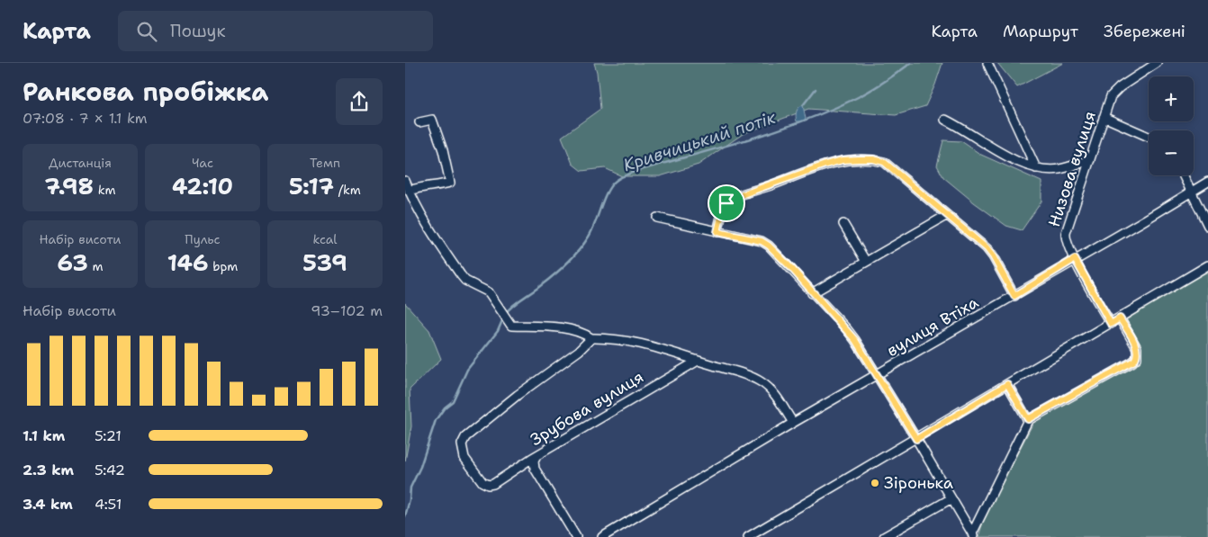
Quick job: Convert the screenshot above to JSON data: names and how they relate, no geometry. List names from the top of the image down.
{
  "streets": {
    "street": ["Низова вулиця", "вулиця Втіха", "Зрубова вулиця"]
  },
  "crossings": [
    ["Низова вулиця", "вулиця Втіха"]
  ],
  "water": ["Кривчицький потік"],
  "places": ["Зіронька"],
  "page": {
    "header": "Карта",
    "search": "Пошук",
    "nav": ["Карта", "Маршрут", "Збережені"],
    "heading": ["Ранкова пробіжка", "07:08 · 7 × 1.1 km"],
    "map_buttons": ["+", "−"],
    "stats": [
      ["Дистанція", "7.98 km"],
      ["Час", "42:10"],
      ["Темп", "5:17 /km"],
      ["Набір висоти", "63 m"],
      ["Пульс", "146 bpm"],
      ["kcal", "539"]
    ],
    "chart": ["Набір висоти", "93–102 m"],
    "list": [
      {
        "name": "1.1 km",
        "note": "5:21"
      },
      {
        "name": "2.3 km",
        "note": "5:42"
      },
      {
        "name": "3.4 km",
        "note": "4:51"
      }
    ]
  }
}
